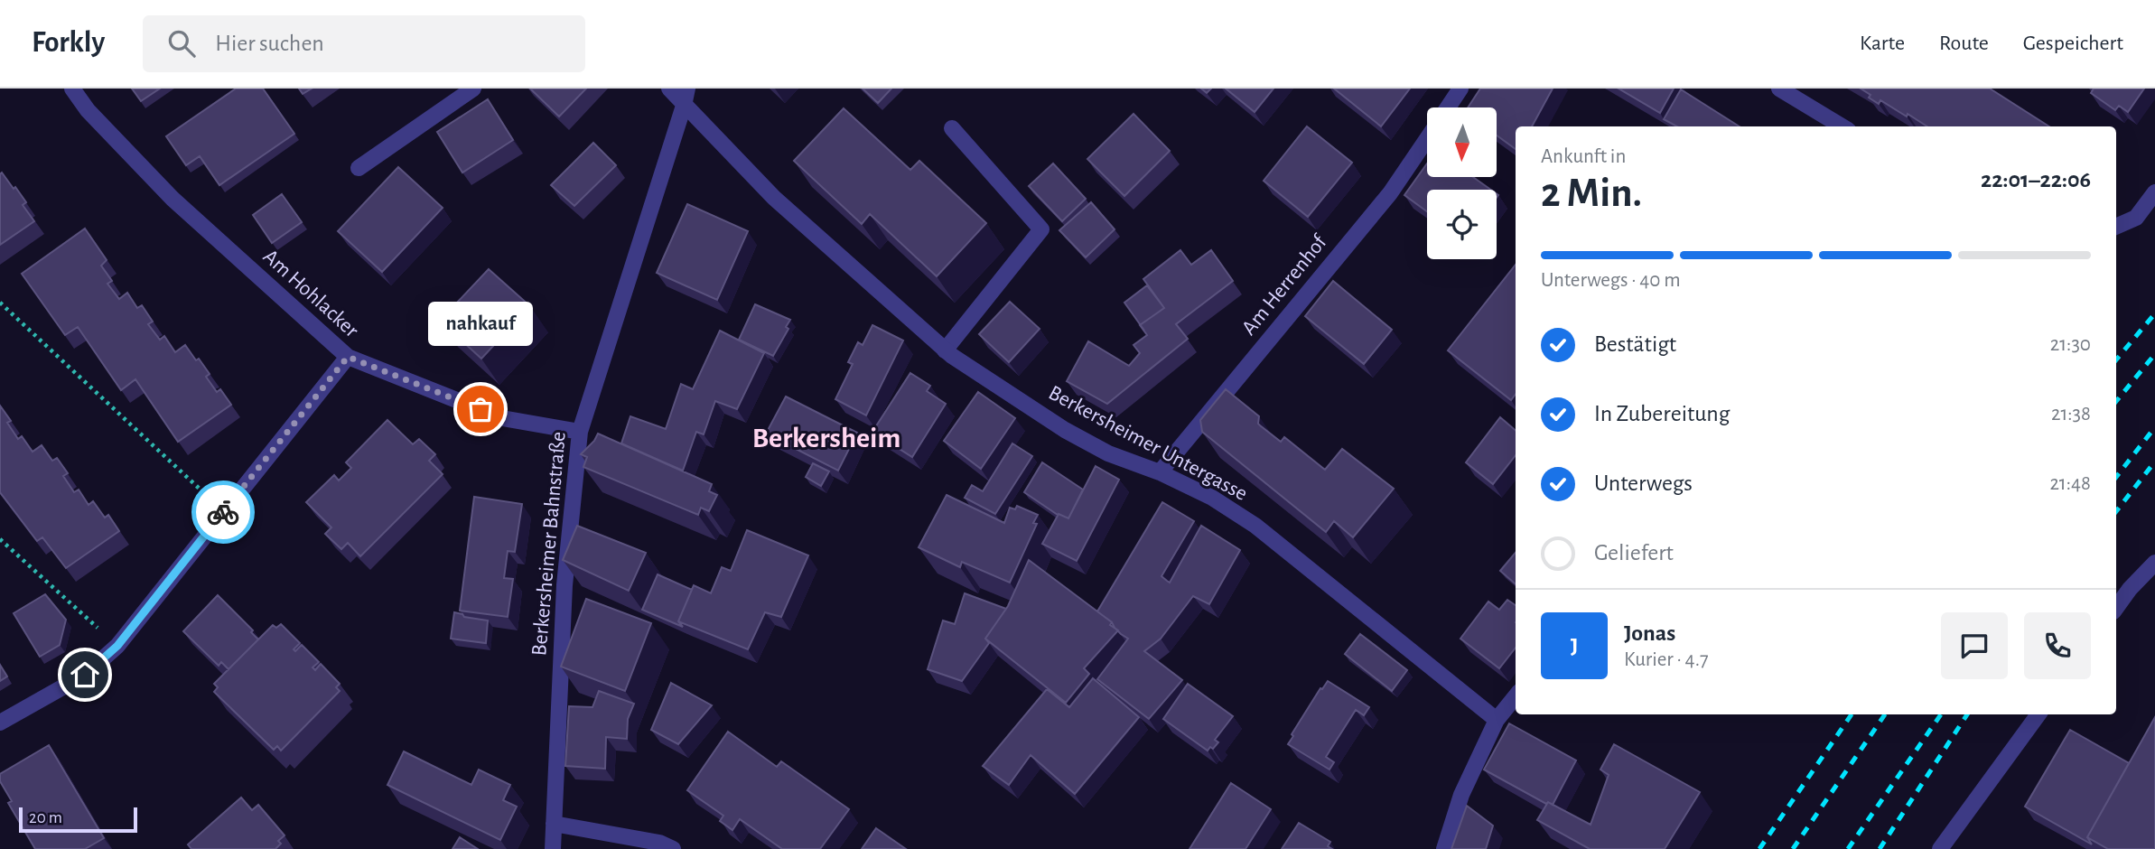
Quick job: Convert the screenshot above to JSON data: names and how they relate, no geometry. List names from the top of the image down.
{
  "streets": {
    "street": [
      "Am Herrenhof",
      "Am Hohlacker",
      "Berkersheimer Untergasse",
      "Berkersheimer Bahnstraße"
    ]
  },
  "crossings": [
    ["Am Herrenhof", "Berkersheimer Untergasse"],
    ["Am Hohlacker", "Berkersheimer Bahnstraße"],
    ["Berkersheimer Untergasse", "Berkersheimer Bahnstraße"]
  ],
  "districts": ["Berkersheim"],
  "places": ["nahkauf"],
  "scale_bar": "20 m",
  "north": "bottom",
  "page": {
    "header": "Forkly",
    "search": "Hier suchen",
    "nav": ["Karte", "Route", "Gespeichert"],
    "heading": ["2 Min.", "Ankunft in", "22:01–22:06"],
    "panel": ["Jonas", "Kurier · 4.7"],
    "bar": "Unterwegs · 40 m",
    "bubble": "nahkauf",
    "list": [
      ["Bestätigt", "21:30"],
      ["In Zubereitung", "21:38"],
      ["Unterwegs", "21:48"],
      "Geliefert"
    ],
    "round": "J",
    "scale": "20 m"
  }
}
